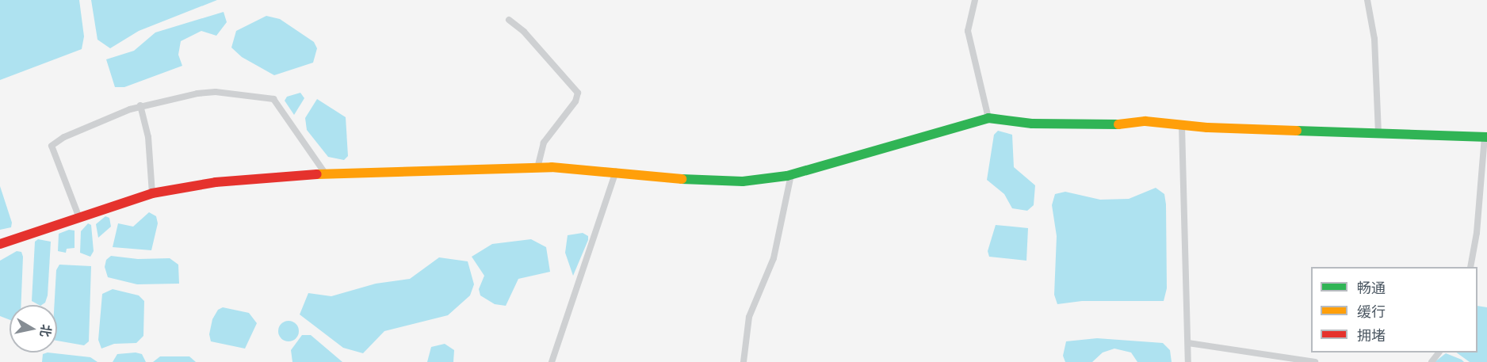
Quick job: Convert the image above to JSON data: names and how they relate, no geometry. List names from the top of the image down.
{
  "legend": ["畅通", "缓行", "拥堵"],
  "north": "right"
}
